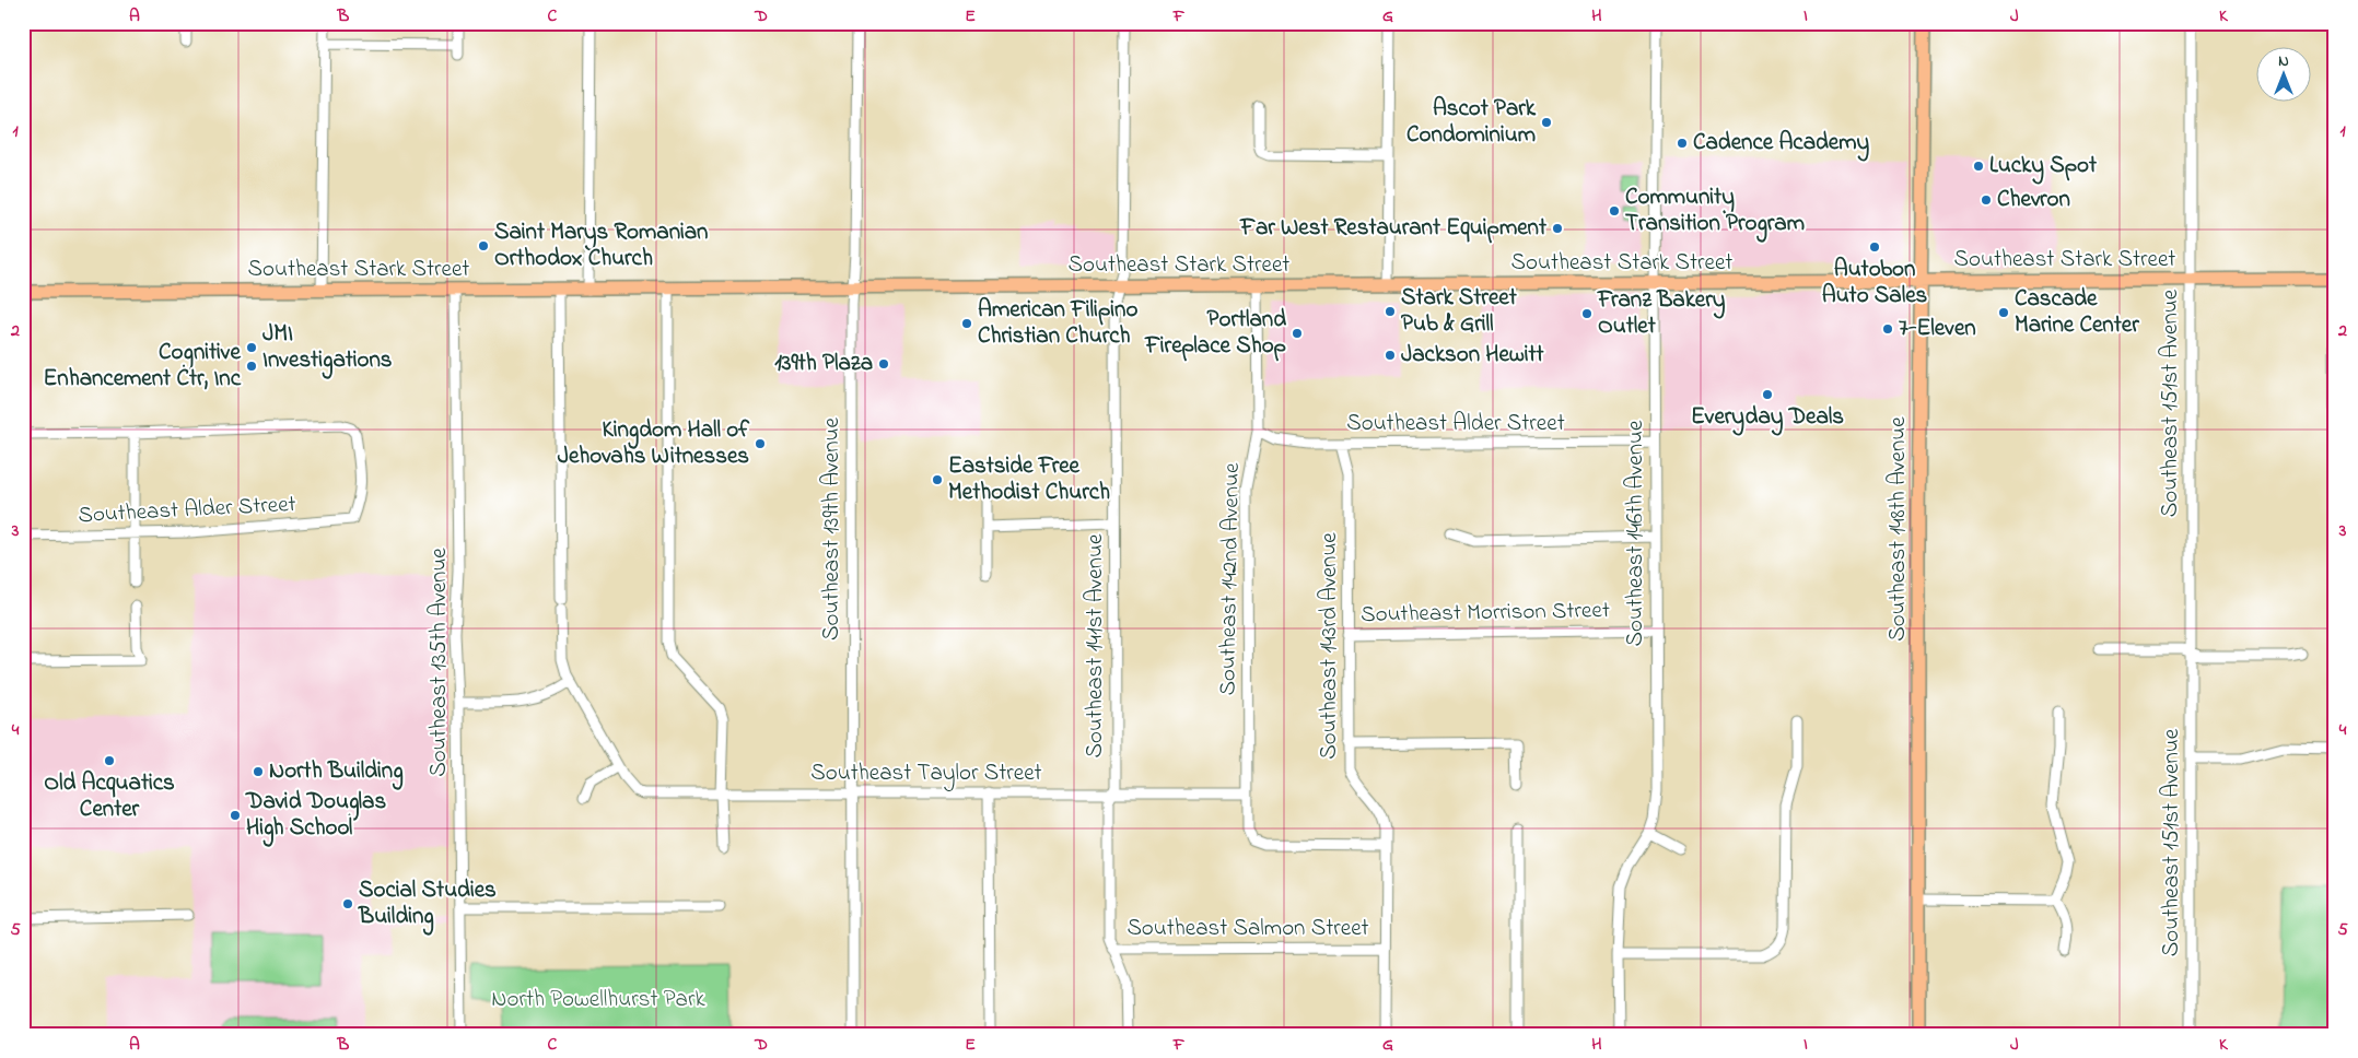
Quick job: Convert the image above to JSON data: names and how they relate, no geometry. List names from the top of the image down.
{
  "streets": {
    "main road": ["Southeast Stark Street", "Southeast 148th Avenue"],
    "street": [
      "Southeast 151st Avenue",
      "Southeast Alder Street",
      "Southeast 139th Avenue",
      "Southeast 146th Avenue",
      "Southeast 142nd Avenue",
      "Southeast Morrison Street",
      "Southeast 141st Avenue",
      "Southeast 143rd Avenue",
      "Southeast 135th Avenue",
      "Southeast Taylor Street",
      "Southeast Salmon Street"
    ]
  },
  "crossings": [
    ["Southeast Stark Street", "Southeast 151st Avenue"],
    ["Southeast Stark Street", "Southeast 139th Avenue"],
    ["Southeast Stark Street", "Southeast 148th Avenue"],
    ["Southeast Stark Street", "Southeast 146th Avenue"],
    ["Southeast Stark Street", "Southeast 142nd Avenue"],
    ["Southeast Stark Street", "Southeast 141st Avenue"],
    ["Southeast Stark Street", "Southeast 135th Avenue"],
    ["Southeast Alder Street", "Southeast 146th Avenue"],
    ["Southeast Alder Street", "Southeast 142nd Avenue"],
    ["Southeast Alder Street", "Southeast 143rd Avenue"],
    ["Southeast 139th Avenue", "Southeast Taylor Street"],
    ["Southeast 146th Avenue", "Southeast Morrison Street"],
    ["Southeast 142nd Avenue", "Southeast 143rd Avenue"],
    ["Southeast 142nd Avenue", "Southeast Taylor Street"],
    ["Southeast Morrison Street", "Southeast 143rd Avenue"],
    ["Southeast 141st Avenue", "Southeast Taylor Street"],
    ["Southeast 141st Avenue", "Southeast Salmon Street"],
    ["Southeast 143rd Avenue", "Southeast Salmon Street"]
  ],
  "parks": ["North Powellhurst Park"],
  "places": [
    "Ascot Park Condominium",
    "Cadence Academy",
    "Lucky Spot",
    "Chevron",
    "Community Transition Program",
    "Far West Restaurant Equipment",
    "Saint Marys Romanian Orthodox Church",
    "Autobon Auto Sales",
    "Stark Street Pub & Grill",
    "Cascade Marine Center",
    "Franz Bakery Outlet",
    "American Filipino Christian Church",
    "7-Eleven",
    "Portland Fireplace Shop",
    "JMI Investigations",
    "Jackson Hewitt",
    "139th Plaza",
    "Cognitive Enhancement Ctr, Inc",
    "Everyday Deals",
    "Kingdom Hall of Jehovahs Witnesses",
    "Eastside Free Methodist Church",
    "Old Acquatics Center",
    "North Building",
    "David Douglas High School",
    "Social Studies Building"
  ],
  "north": "top",
  "grid": {
    "columns": [
      "A",
      "B",
      "C",
      "D",
      "E",
      "F",
      "G",
      "H",
      "I",
      "J",
      "K"
    ],
    "rows": [
      "1",
      "2",
      "3",
      "4",
      "5"
    ]
  }
}
